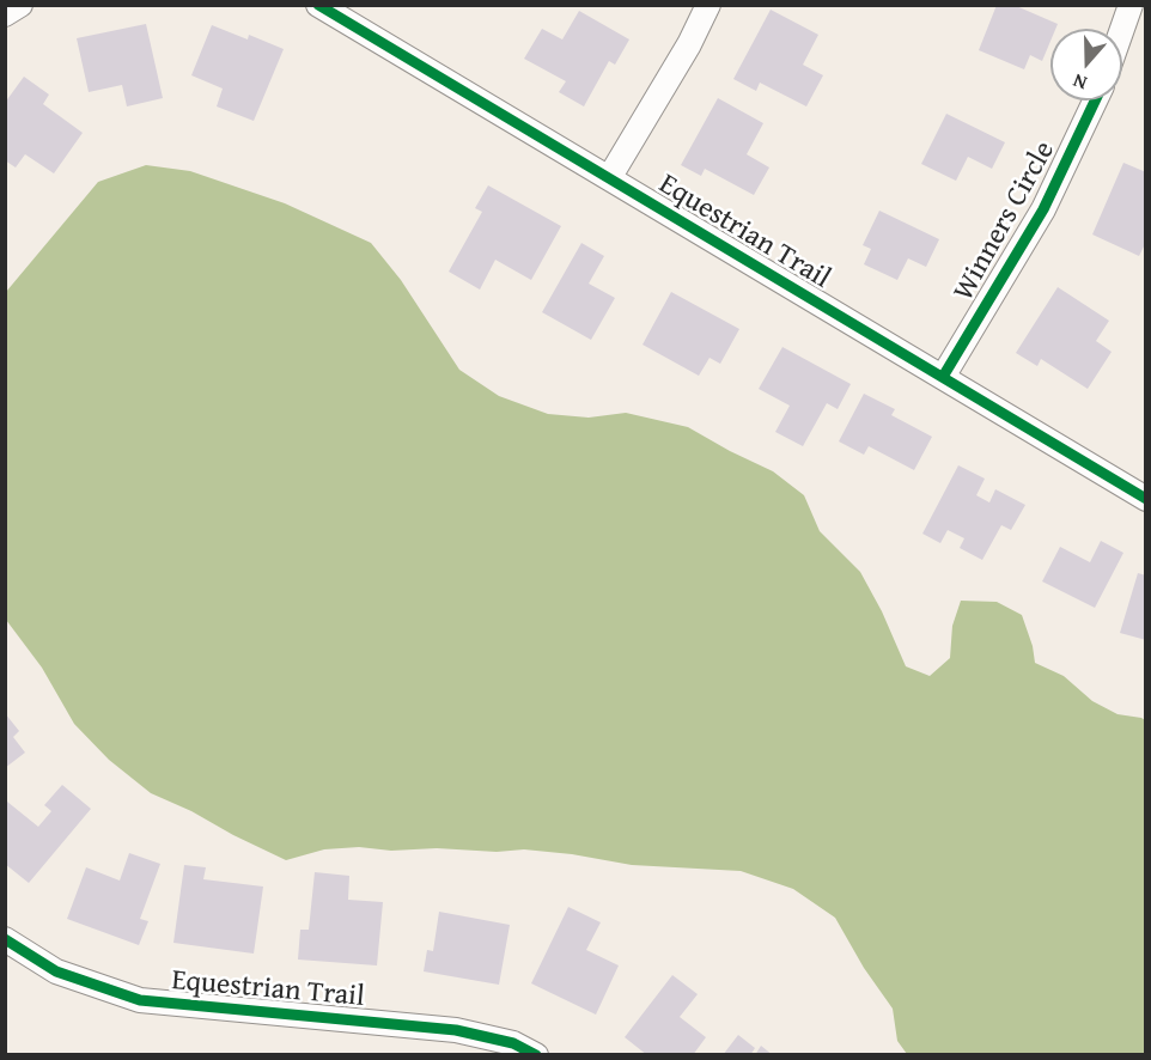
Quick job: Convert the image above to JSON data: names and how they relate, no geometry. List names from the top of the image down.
{
  "streets": {
    "street": ["Winners Circle", "Equestrian Trail"]
  },
  "crossings": [
    ["Winners Circle", "Equestrian Trail"]
  ],
  "north": "bottom"
}
